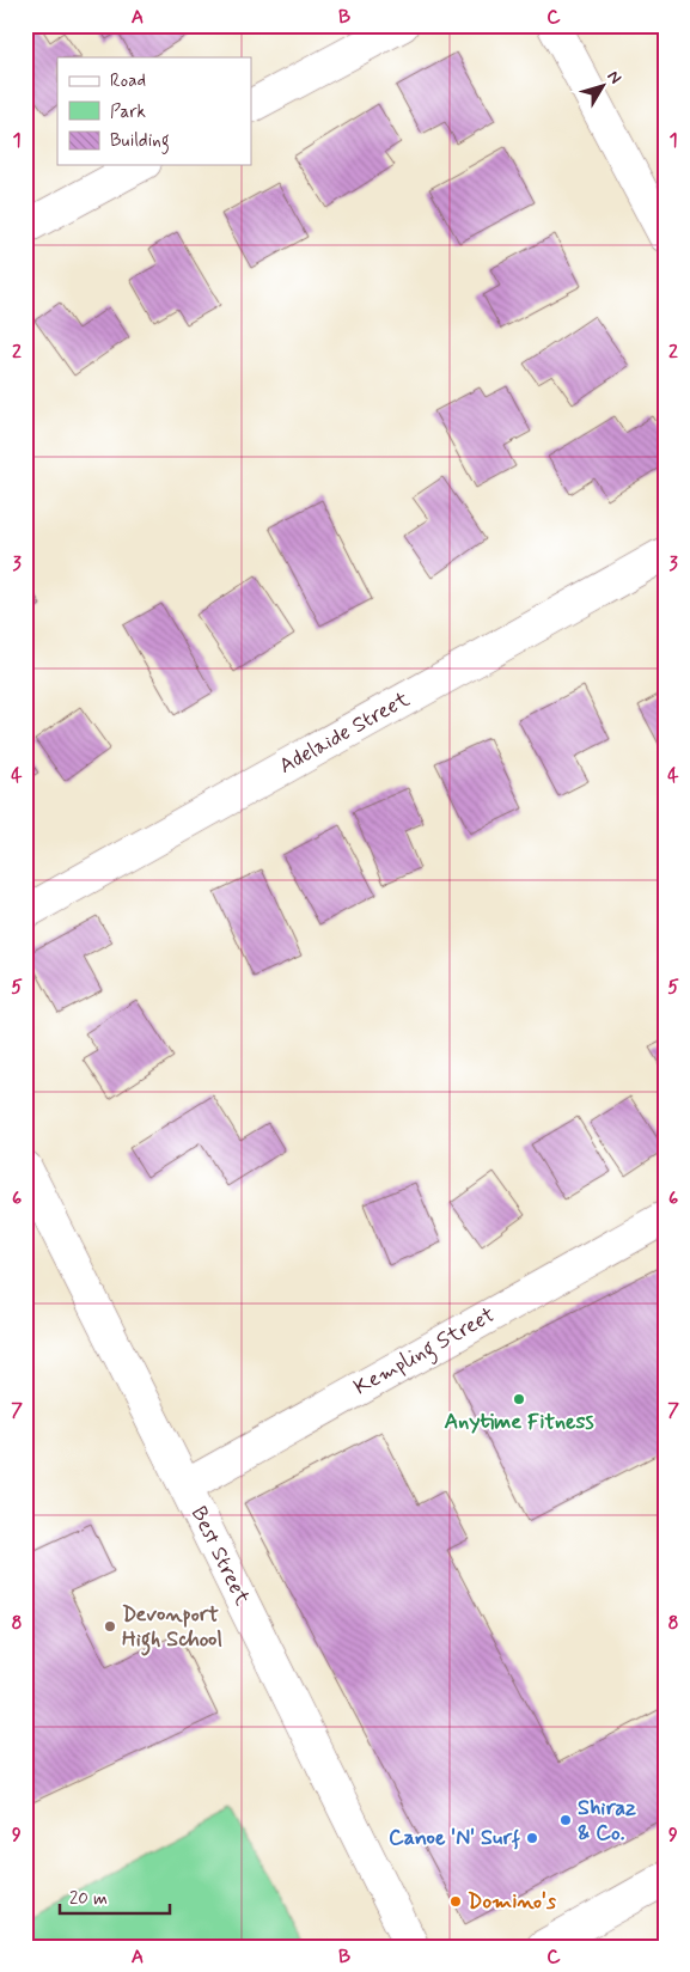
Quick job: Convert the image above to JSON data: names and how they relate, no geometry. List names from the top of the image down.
{
  "streets": {
    "street": ["Adelaide Street", "Kempling Street", "Best Street"]
  },
  "crossings": [
    ["Kempling Street", "Best Street"]
  ],
  "places": [
    "Anytime Fitness",
    "Devonport High School",
    "Shiraz & Co.",
    "Canoe 'N' Surf",
    "Domino's"
  ],
  "legend": ["Road", "Park", "Building"],
  "scale_bar": "20 m",
  "north": "top right",
  "grid": {
    "columns": ["A", "B", "C"],
    "rows": [
      "1",
      "2",
      "3",
      "4",
      "5",
      "6",
      "7",
      "8",
      "9"
    ]
  }
}
